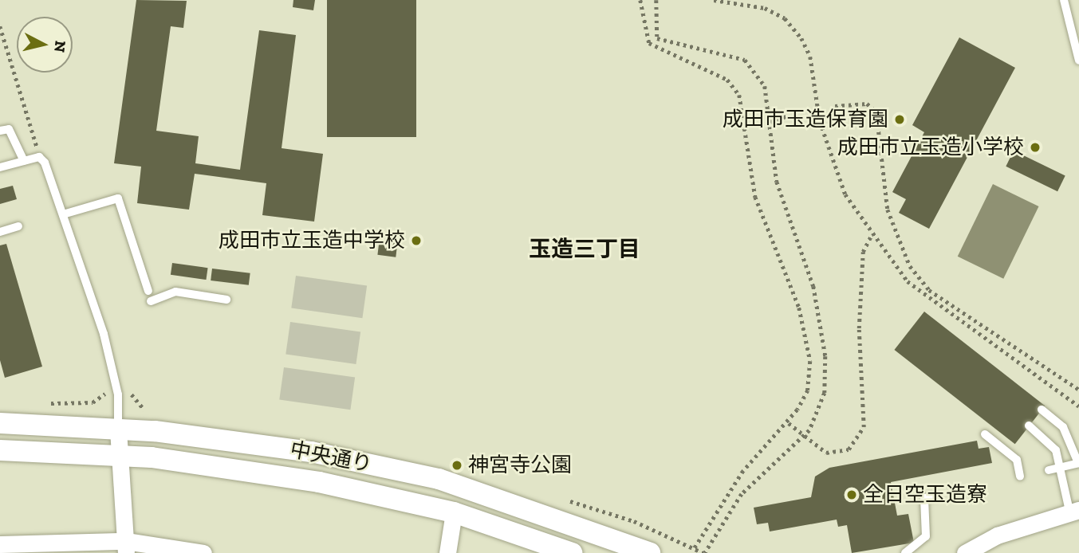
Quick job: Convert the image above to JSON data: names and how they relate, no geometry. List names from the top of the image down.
{
  "streets": {
    "street": ["中央通り"]
  },
  "districts": ["玉造三丁目"],
  "places": [
    "成田市玉造保育園",
    "成田市立玉造小学校",
    "成田市立玉造中学校",
    "神宮寺公園",
    "全日空玉造寮"
  ],
  "north": "right"
}
